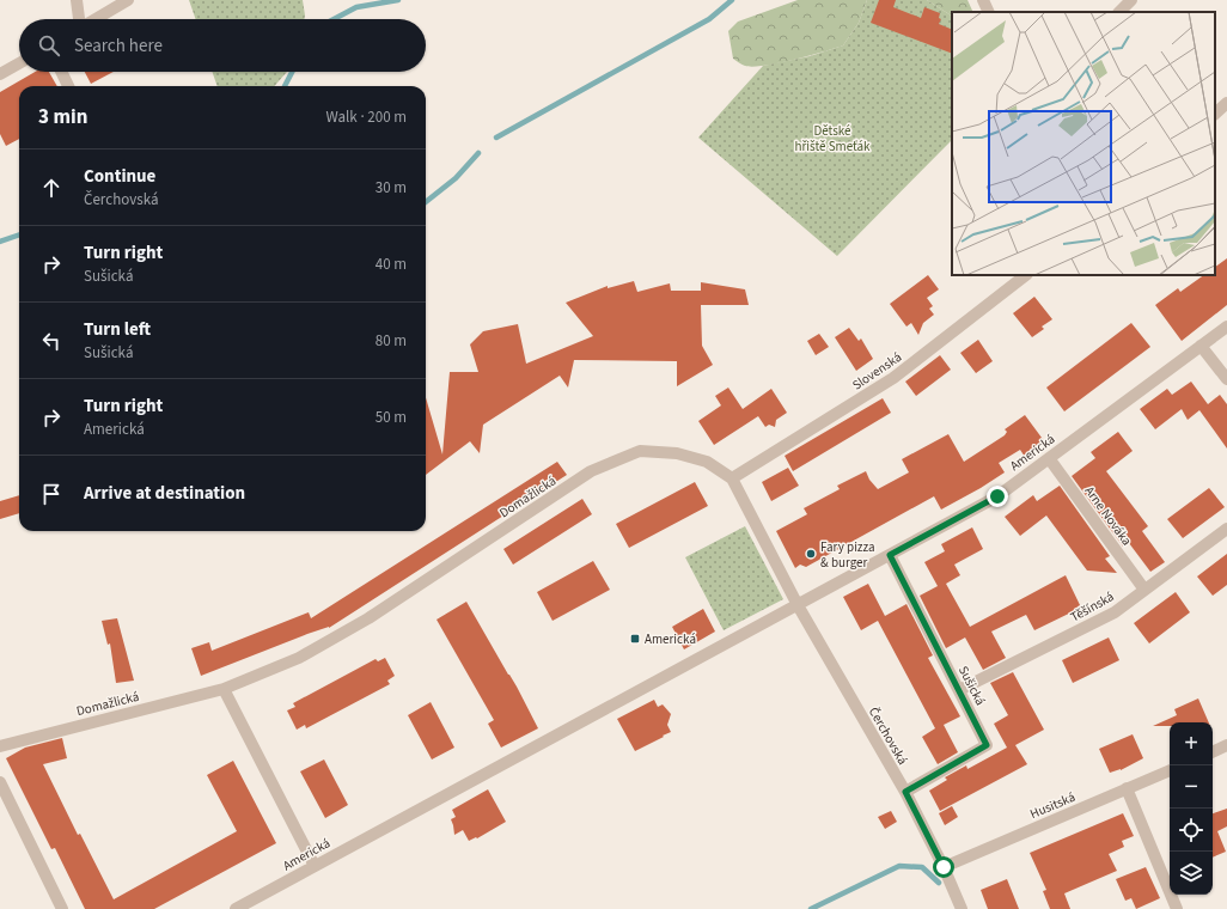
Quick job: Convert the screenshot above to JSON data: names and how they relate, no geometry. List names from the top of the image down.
{
  "streets": {
    "street": [
      "Slovenská",
      "Americká",
      "Domažlická",
      "Arne Nováka",
      "Těšínská",
      "Sušická",
      "Čerchovská",
      "Husitská"
    ]
  },
  "crossings": [
    ["Slovenská", "Domažlická"],
    ["Americká", "Domažlická"],
    ["Americká", "Arne Nováka"],
    ["Americká", "Sušická"],
    ["Americká", "Čerchovská"],
    ["Domažlická", "Čerchovská"],
    ["Arne Nováka", "Těšínská"],
    ["Těšínská", "Sušická"],
    ["Sušická", "Čerchovská"],
    ["Čerchovská", "Husitská"]
  ],
  "parks": ["Dětské hřiště Smeťák"],
  "places": {
    "other": ["Fary pizza & burger"],
    "transit": ["Americká"]
  },
  "page": {
    "search": "Search here",
    "heading": ["3 min", "Walk · 200 m"],
    "list": [
      ["Continue", "Čerchovská", "30 m"],
      ["Turn right", "Sušická", "40 m"],
      ["Turn left", "Sušická", "80 m"],
      ["Turn right", "Americká", "50 m"],
      "Arrive at destination"
    ],
    "map_buttons": ["+", "−"]
  }
}
